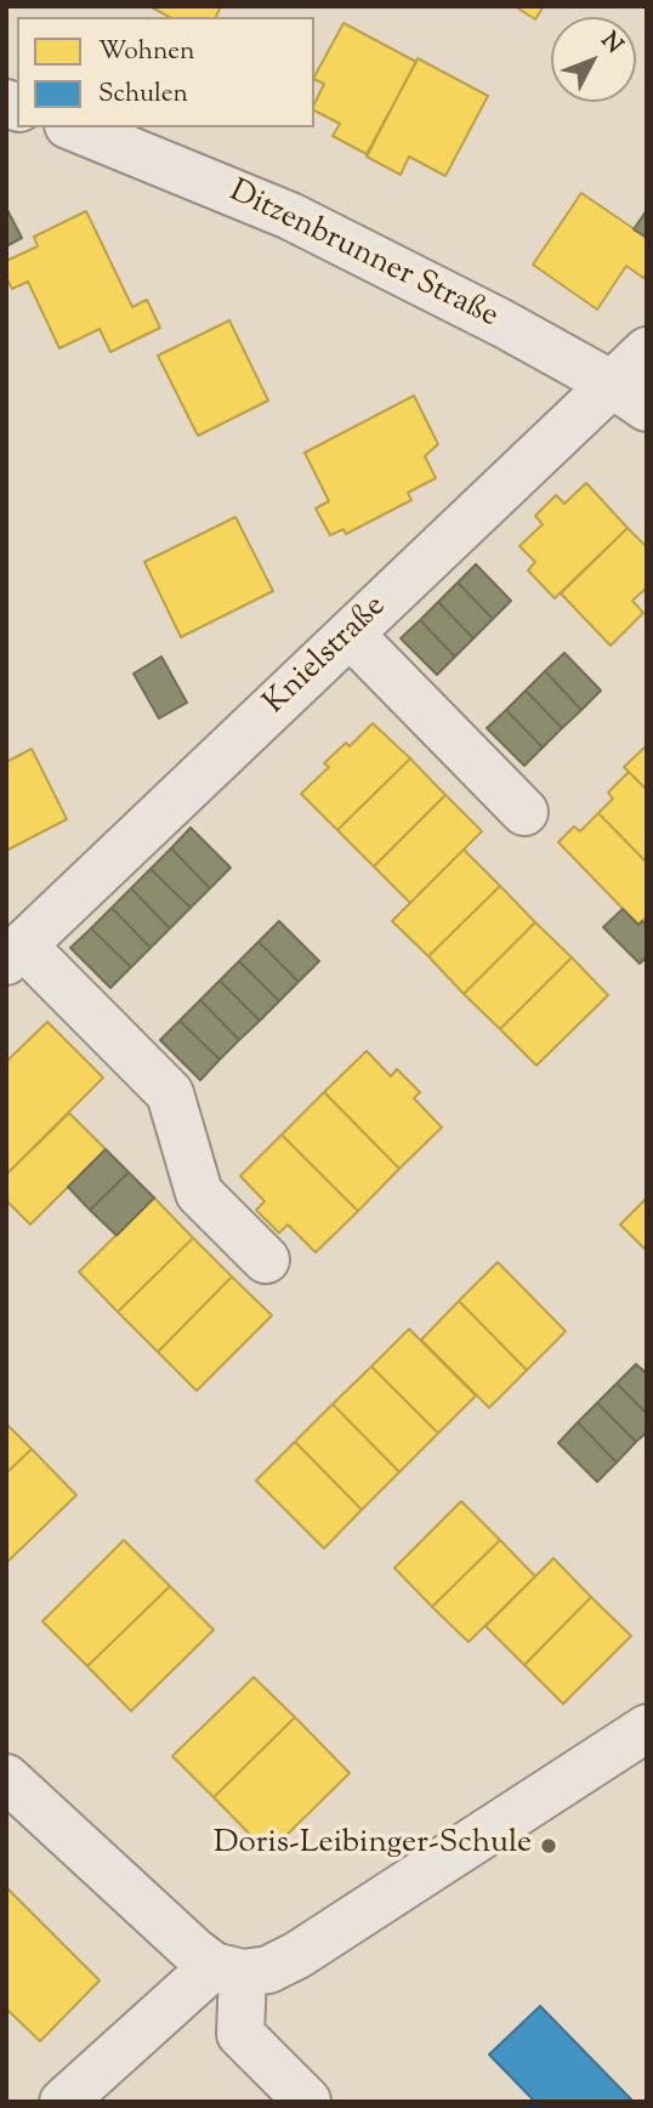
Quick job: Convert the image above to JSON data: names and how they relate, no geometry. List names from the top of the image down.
{
  "streets": {
    "street": ["Ditzenbrunner Straße", "Knielstraße"]
  },
  "crossings": [
    ["Ditzenbrunner Straße", "Knielstraße"]
  ],
  "places": ["Doris-Leibinger-Schule"],
  "legend": ["Wohnen", "Schulen"],
  "north": "top right"
}
